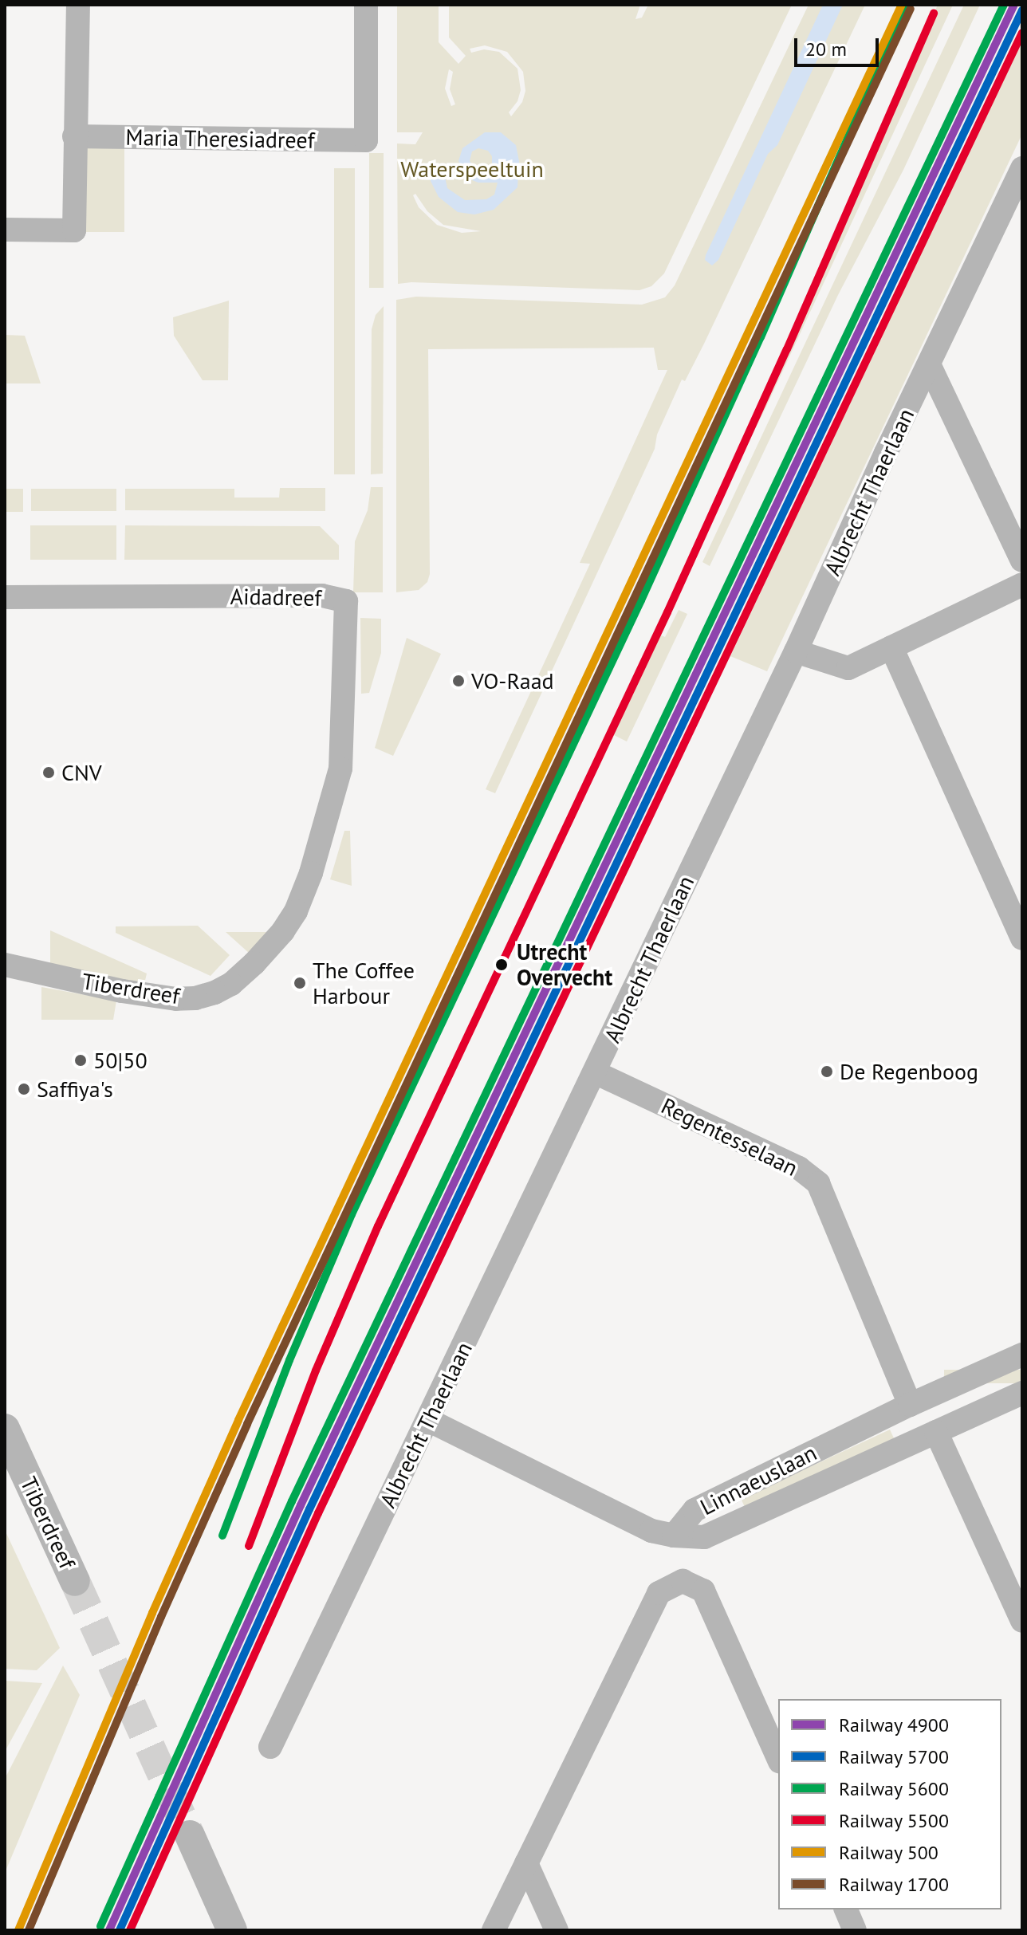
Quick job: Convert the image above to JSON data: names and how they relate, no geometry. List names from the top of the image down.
{
  "streets": {
    "street": [
      "Maria Theresiadreef",
      "Albrecht Thaerlaan",
      "Aidadreef",
      "Tiberdreef",
      "Regentesselaan",
      "Linnaeuslaan"
    ]
  },
  "crossings": [
    ["Albrecht Thaerlaan", "Regentesselaan"],
    ["Aidadreef", "Tiberdreef"],
    ["Regentesselaan", "Linnaeuslaan"]
  ],
  "parks": ["Waterspeeltuin"],
  "places": [
    "VO-Raad",
    "CNV",
    "Utrecht Overvecht",
    "The Coffee Harbour",
    "50|50",
    "De Regenboog",
    "Saffiya's"
  ],
  "lines": [
    "rail line 4900",
    "rail line 5600",
    "rail line 500",
    "rail line 1700",
    "rail line 5700",
    "rail line 5500"
  ],
  "legend": [
    "Railway 4900",
    "Railway 5700",
    "Railway 5600",
    "Railway 5500",
    "Railway 500",
    "Railway 1700"
  ],
  "scale_bar": "20 m"
}
